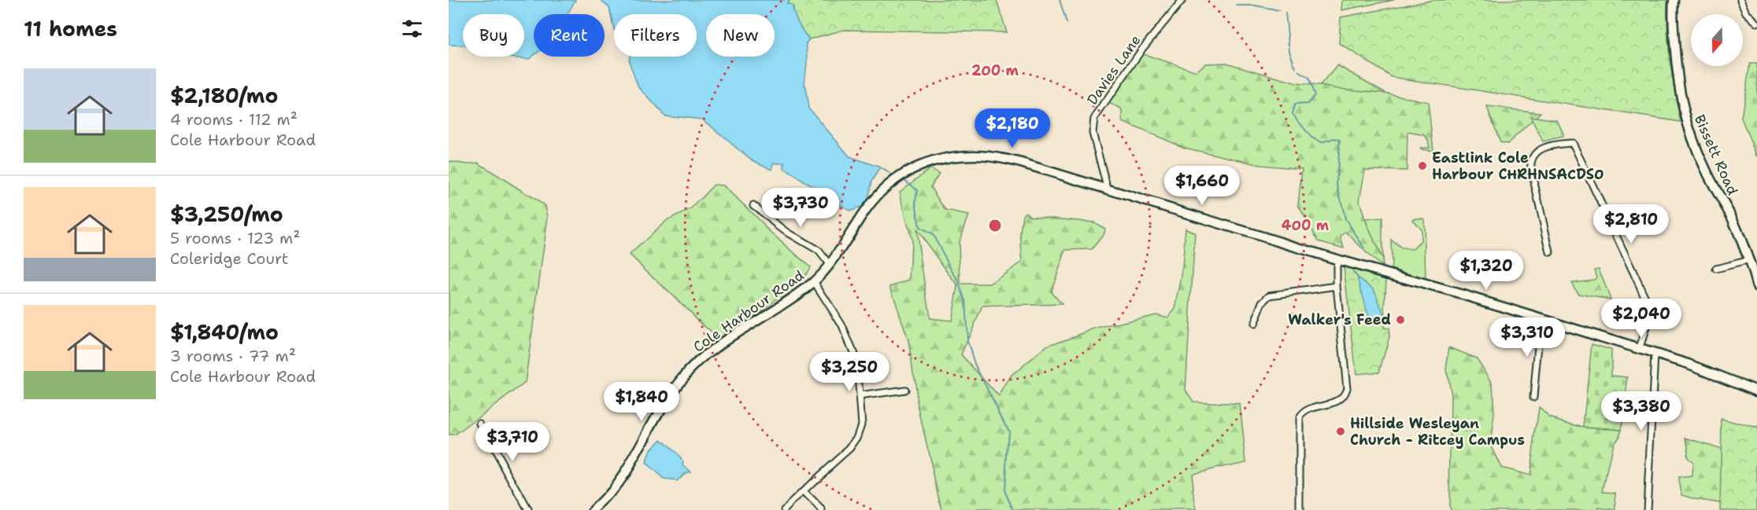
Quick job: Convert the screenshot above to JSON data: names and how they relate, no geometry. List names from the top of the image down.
{
  "streets": {
    "main road": ["Bissett Road", "Cole Harbour Road"],
    "street": ["Davies Lane"]
  },
  "crossings": [
    ["Davies Lane", "Cole Harbour Road"]
  ],
  "places": ["Eastlink Cole Harbour CHRHNSACDS0", "Walker's Feed", "Hillside Wesleyan Church - Ritcey Campus"],
  "north": "bottom",
  "page": {
    "heading": "11 homes",
    "chip": [
      "Buy",
      "Rent",
      "Filters",
      "New"
    ],
    "list": [
      {
        "name": "$2,180/mo",
        "note": "4 rooms · 112 m² · Cole Harbour Road"
      },
      {
        "name": "$3,250/mo",
        "note": "5 rooms · 123 m² · Coleridge Court"
      },
      {
        "name": "$1,840/mo",
        "note": "3 rooms · 77 m² · Cole Harbour Road"
      }
    ],
    "price": [
      "$2,180",
      "$1,660",
      "$3,730",
      "$2,810",
      "$1,320",
      "$2,040",
      "$3,310",
      "$3,250",
      "$1,840",
      "$3,380",
      "$3,710"
    ]
  },
  "rings": ["200 m", "400 m"]
}
